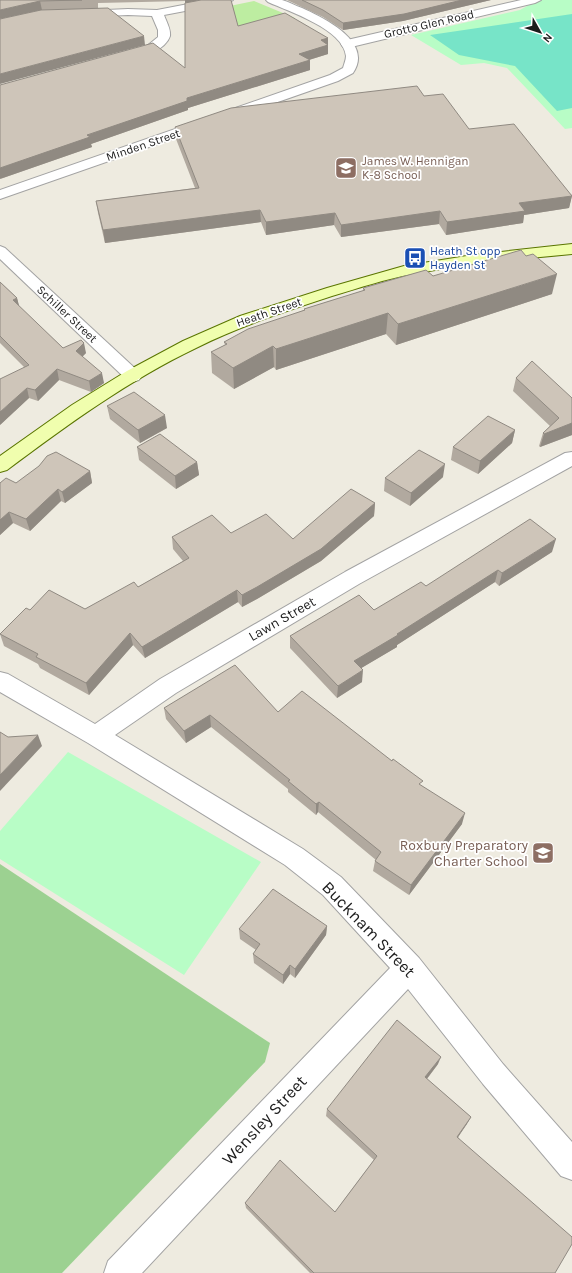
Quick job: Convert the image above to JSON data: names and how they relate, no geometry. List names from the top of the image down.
{
  "streets": {
    "main road": ["Heath Street"],
    "street": [
      "Grotto Glen Road",
      "Minden Street",
      "Schiller Street",
      "Lawn Street",
      "Bucknam Street",
      "Wensley Street"
    ]
  },
  "crossings": [
    ["Grotto Glen Road", "Minden Street"],
    ["Heath Street", "Schiller Street"],
    ["Lawn Street", "Bucknam Street"],
    ["Bucknam Street", "Wensley Street"]
  ],
  "places": {
    "school or university": ["James W. Hennigan K-8 School", "Roxbury Preparatory Charter School"],
    "bus stop": ["Heath St opp Hayden St"]
  },
  "north": "bottom right"
}
